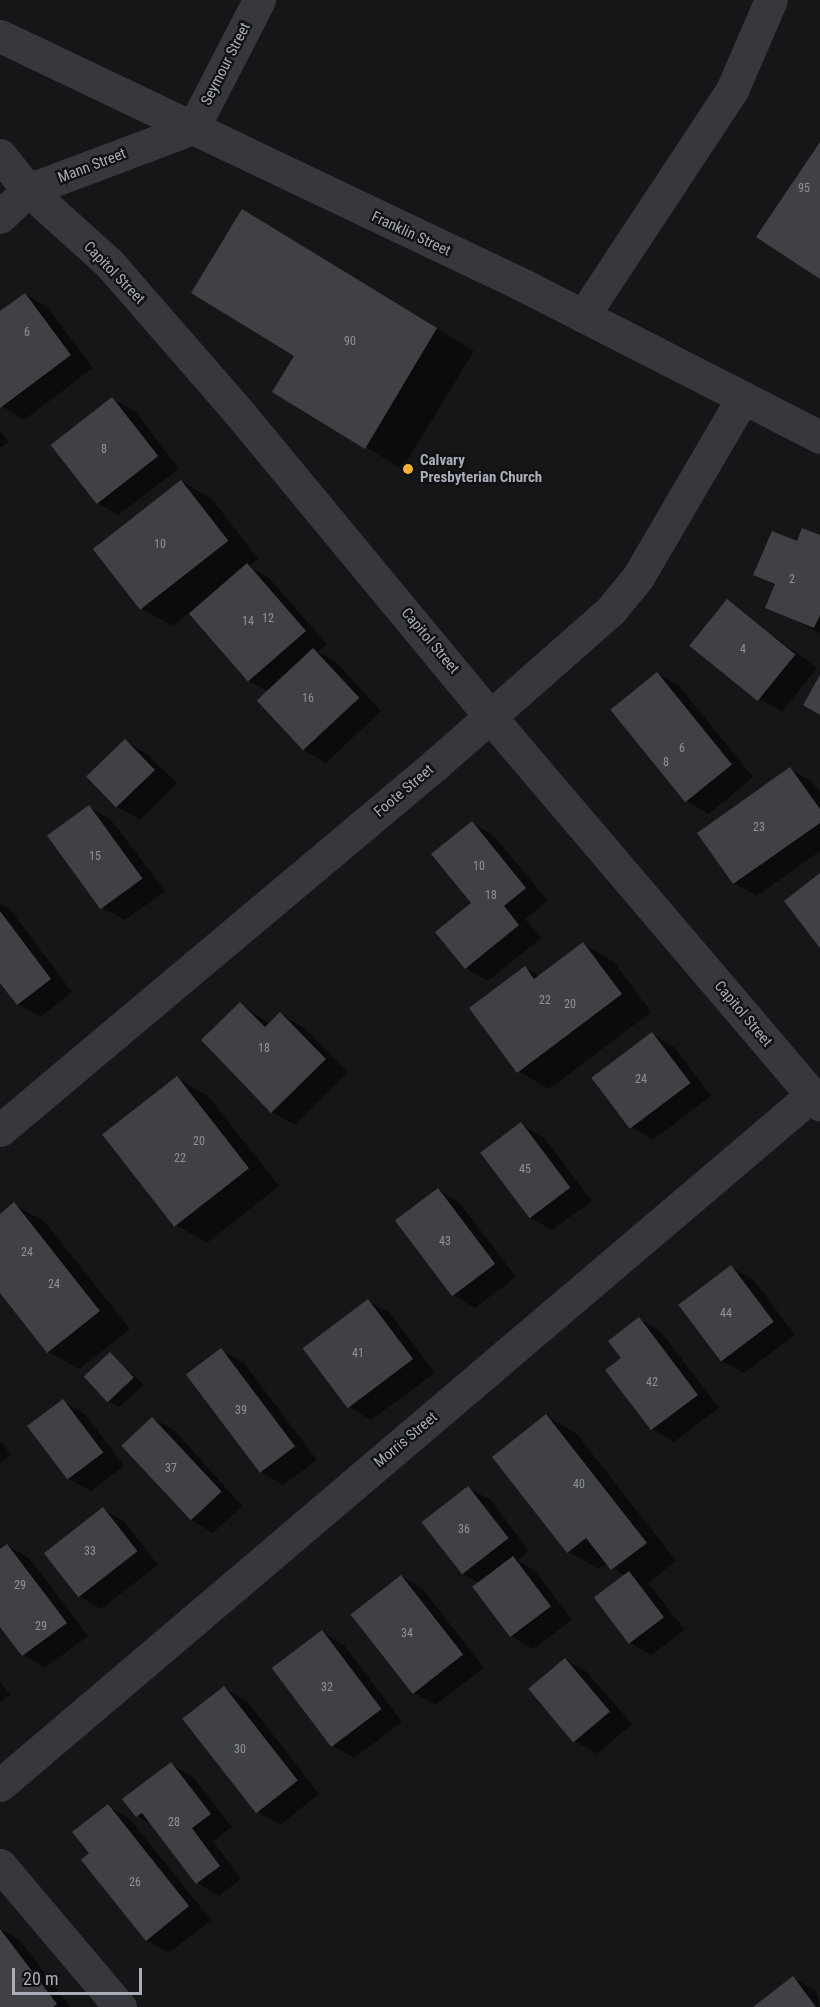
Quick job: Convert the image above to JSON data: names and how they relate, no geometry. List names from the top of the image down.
{
  "streets": {
    "street": [
      "Seymour Street",
      "Mann Street",
      "Franklin Street",
      "Capitol Street",
      "Foote Street",
      "Morris Street"
    ]
  },
  "crossings": [
    ["Seymour Street", "Mann Street"],
    ["Seymour Street", "Franklin Street"],
    ["Mann Street", "Franklin Street"],
    ["Mann Street", "Capitol Street"],
    ["Franklin Street", "Foote Street"],
    ["Capitol Street", "Foote Street"],
    ["Capitol Street", "Morris Street"]
  ],
  "places": ["Calvary Presbyterian Church"],
  "house_numbers": [
    "95",
    "6",
    "90",
    "8",
    "10",
    "2",
    "12",
    "14",
    "4",
    "16",
    "6",
    "8",
    "23",
    "15",
    "10",
    "18",
    "22",
    "20",
    "18",
    "24",
    "20",
    "22",
    "45",
    "43",
    "24",
    "24",
    "44",
    "41",
    "42",
    "39",
    "37",
    "40",
    "36",
    "33",
    "29",
    "29",
    "34",
    "32",
    "30",
    "28",
    "26"
  ],
  "scale_bar": "20 m"
}
